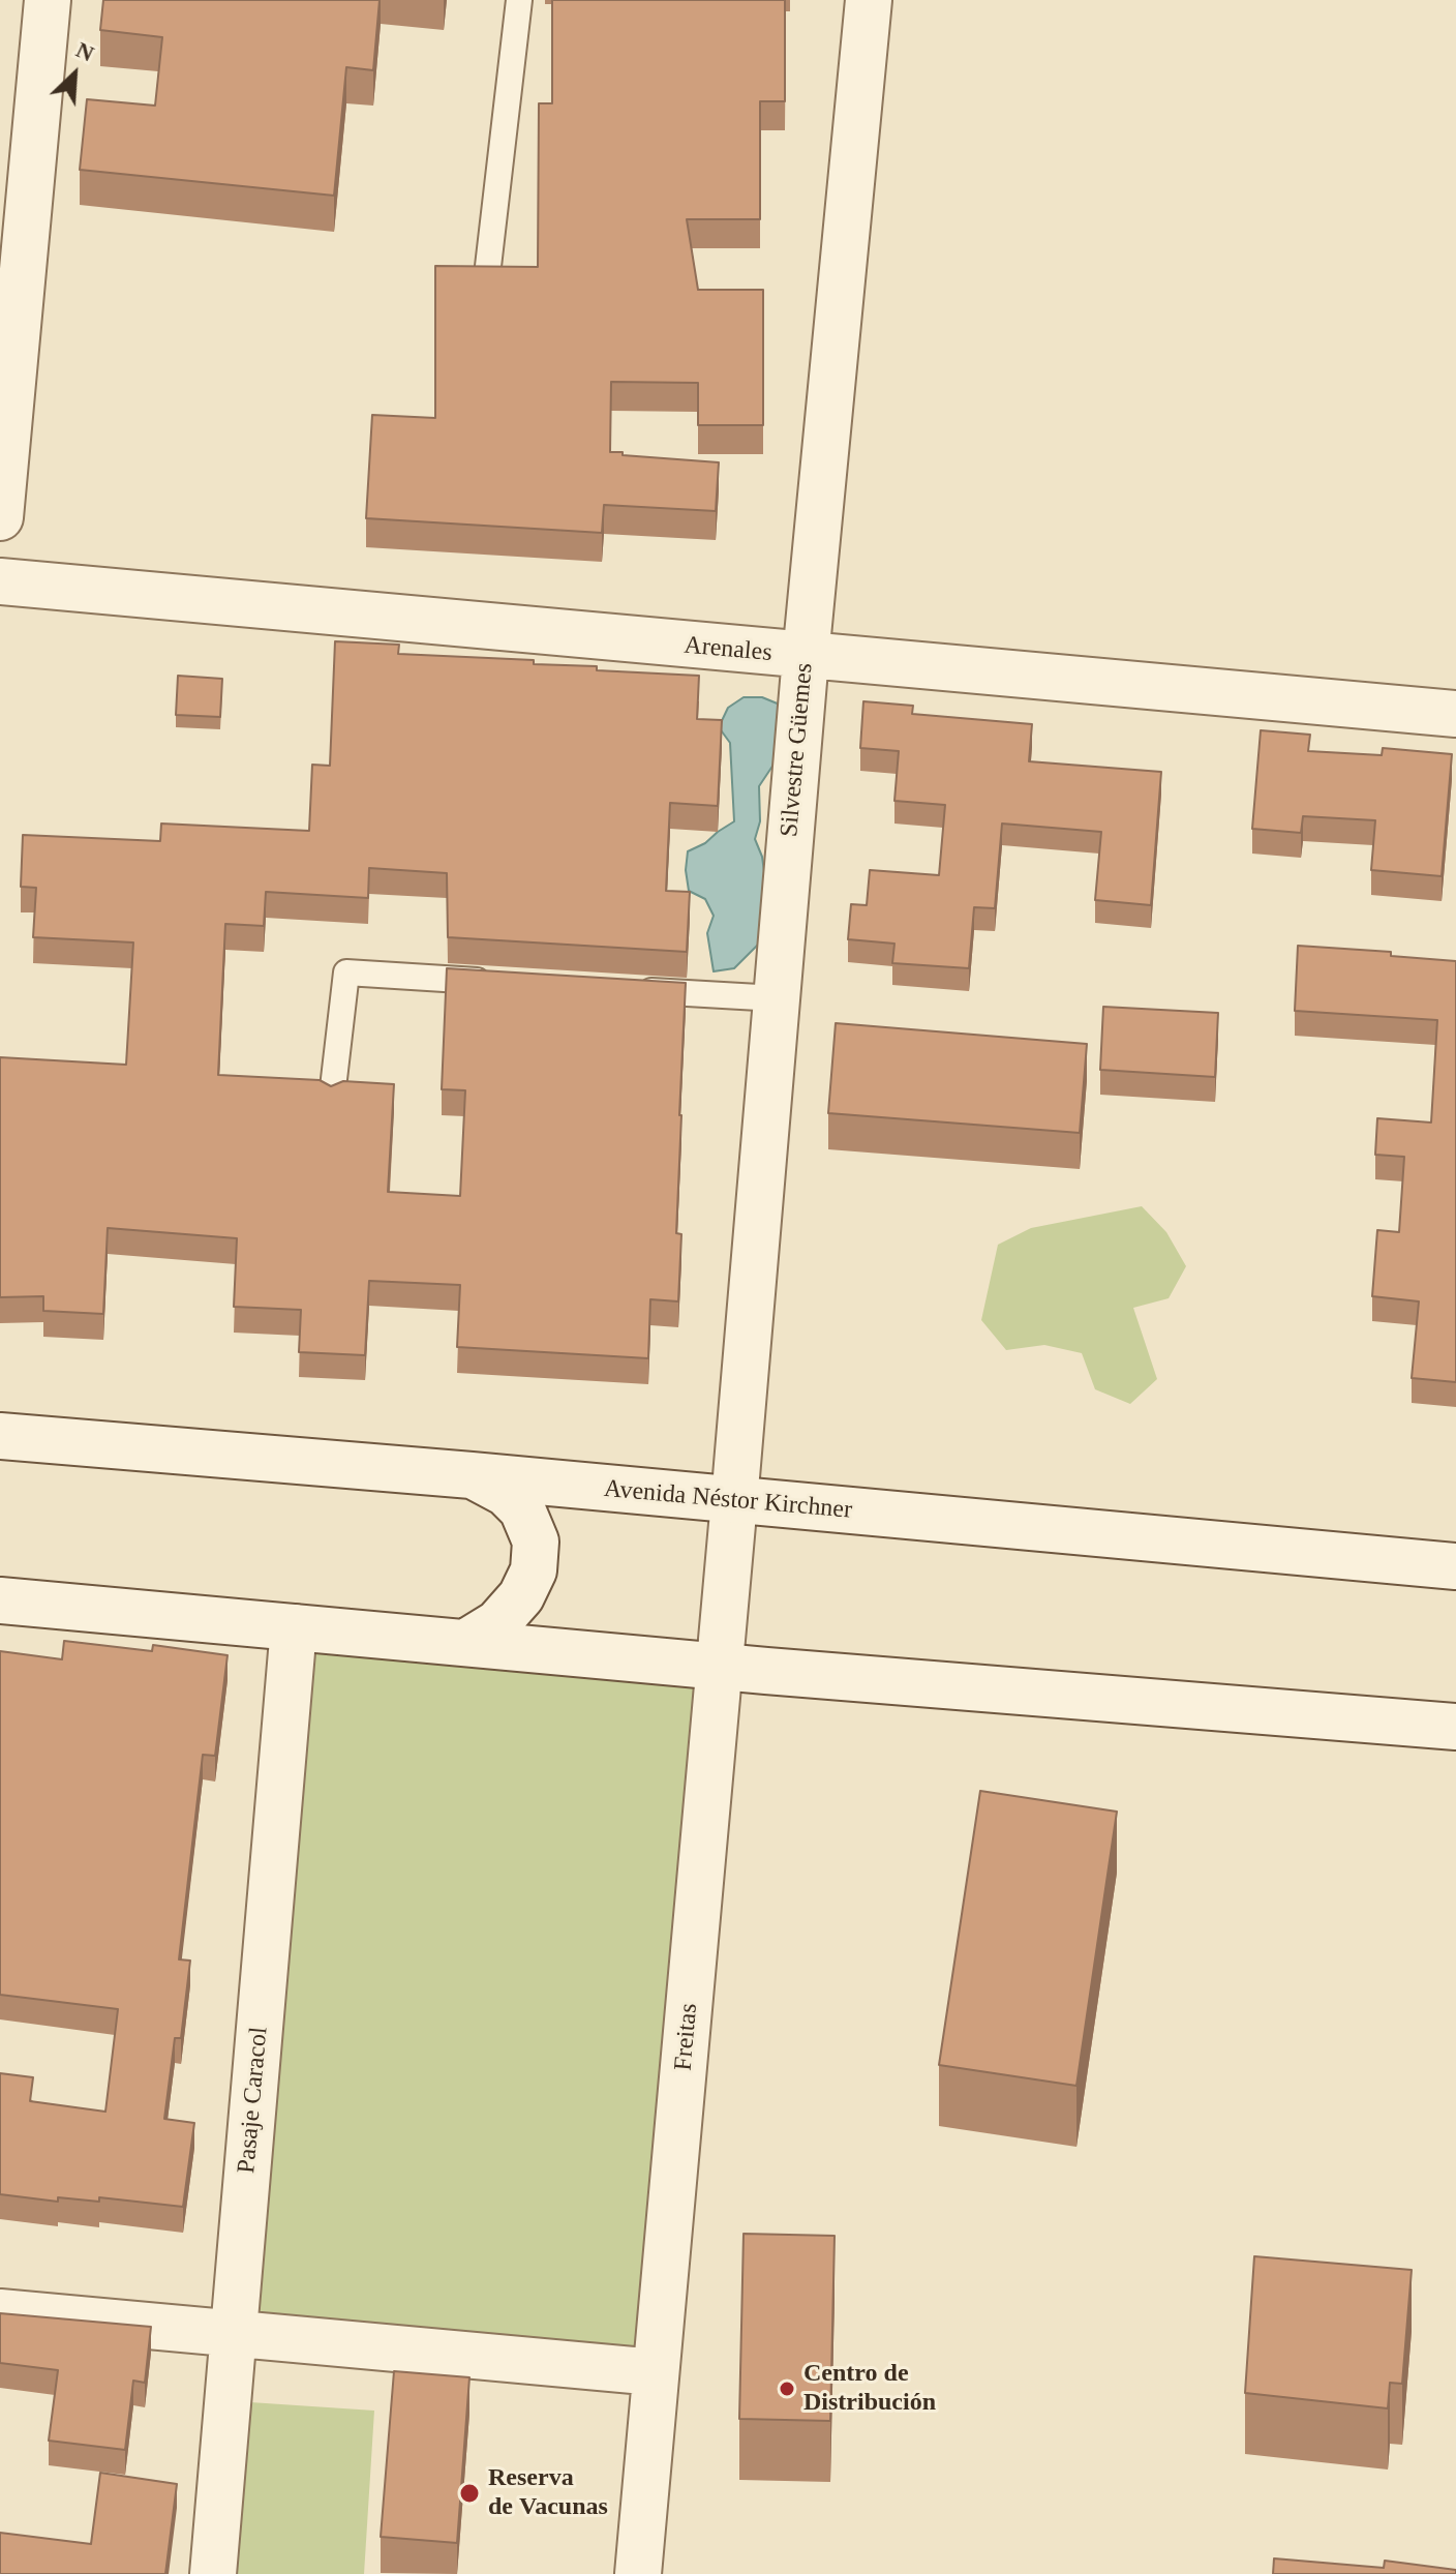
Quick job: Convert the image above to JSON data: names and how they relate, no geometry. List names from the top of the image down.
{
  "streets": {
    "street": [
      "Arenales",
      "Silvestre Güemes",
      "Avenida Néstor Kirchner",
      "Freitas",
      "Pasaje Caracol"
    ]
  },
  "crossings": [
    ["Arenales", "Silvestre Güemes"],
    ["Silvestre Güemes", "Avenida Néstor Kirchner"],
    ["Silvestre Güemes", "Freitas"],
    ["Avenida Néstor Kirchner", "Freitas"]
  ],
  "places": ["Centro de Distribución", "Reserva de Vacunas"],
  "north": "top right"
}
